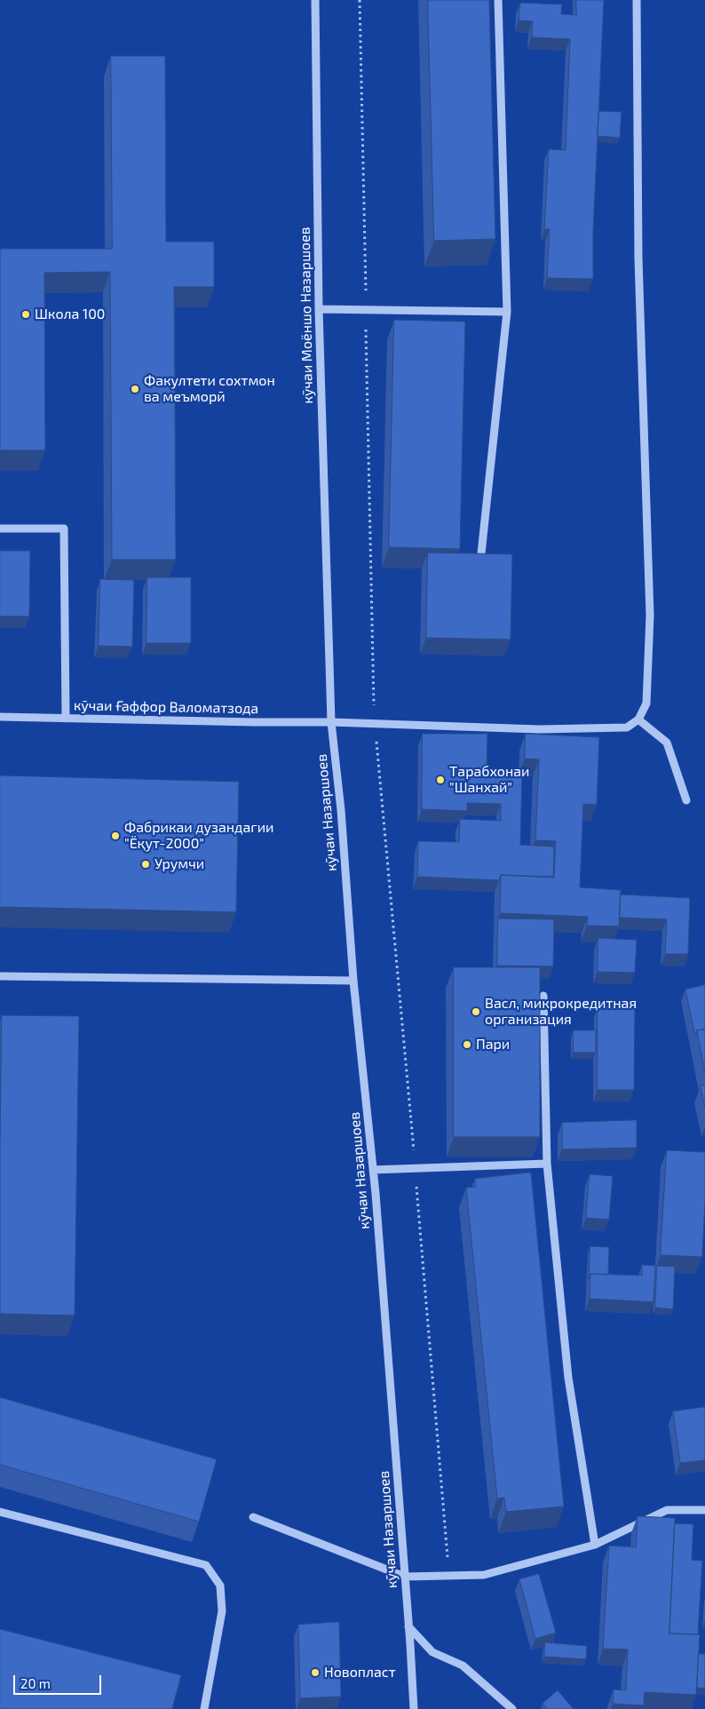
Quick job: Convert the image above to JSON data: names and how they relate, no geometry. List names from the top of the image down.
{
  "streets": {
    "street": ["кӯчаи Моёншо Назаршоев", "кӯчаи Ғаффор Валоматзода", "кӯчаи Назаршоев"]
  },
  "crossings": [
    ["кӯчаи Моёншо Назаршоев", "кӯчаи Назаршоев"],
    ["кӯчаи Ғаффор Валоматзода", "кӯчаи Назаршоев"]
  ],
  "places": [
    "Школа 100",
    "Факултети сохтмон ва меъморӣ",
    "Тарабхонаи \"Шанхай\"",
    "Фабрикаи дузандагии \"Ёқут-2000\"",
    "Урумчи",
    "Васл, микрокредитная организация",
    "Пари",
    "Новопласт"
  ],
  "scale_bar": "20 m"
}
